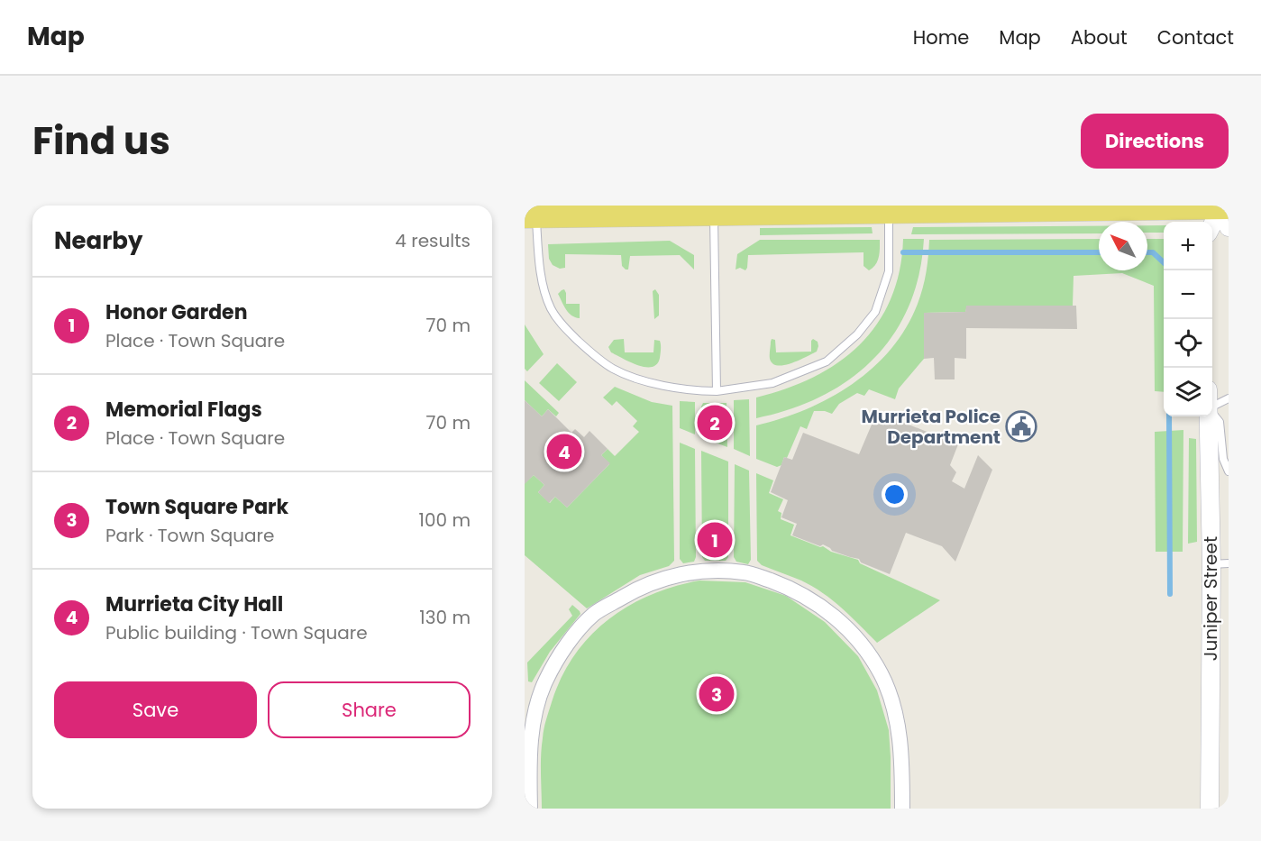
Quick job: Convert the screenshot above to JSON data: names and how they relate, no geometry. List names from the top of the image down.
{
  "streets": {
    "street": ["Juniper Street"]
  },
  "places": {
    "public building": ["Murrieta Police Department"]
  },
  "north": "top left",
  "page": {
    "header": "Map",
    "nav": [
      "Home",
      "Map",
      "About",
      "Contact"
    ],
    "title": "Find us",
    "buttons": [
      "Directions",
      ["Save", "Share"]
    ],
    "heading": ["Nearby", "4 results"],
    "map_buttons": ["+", "−"],
    "list": [
      {
        "mark": "1",
        "name": "Honor Garden",
        "note": "Place · Town Square",
        "value": "70 m"
      },
      {
        "mark": "2",
        "name": "Memorial Flags",
        "note": "Place · Town Square",
        "value": "70 m"
      },
      {
        "mark": "3",
        "name": "Town Square Park",
        "note": "Park · Town Square",
        "value": "100 m"
      },
      {
        "mark": "4",
        "name": "Murrieta City Hall",
        "note": "Public building · Town Square",
        "value": "130 m"
      }
    ],
    "pins": [
      "2",
      "4",
      "1",
      "3"
    ]
  }
}
